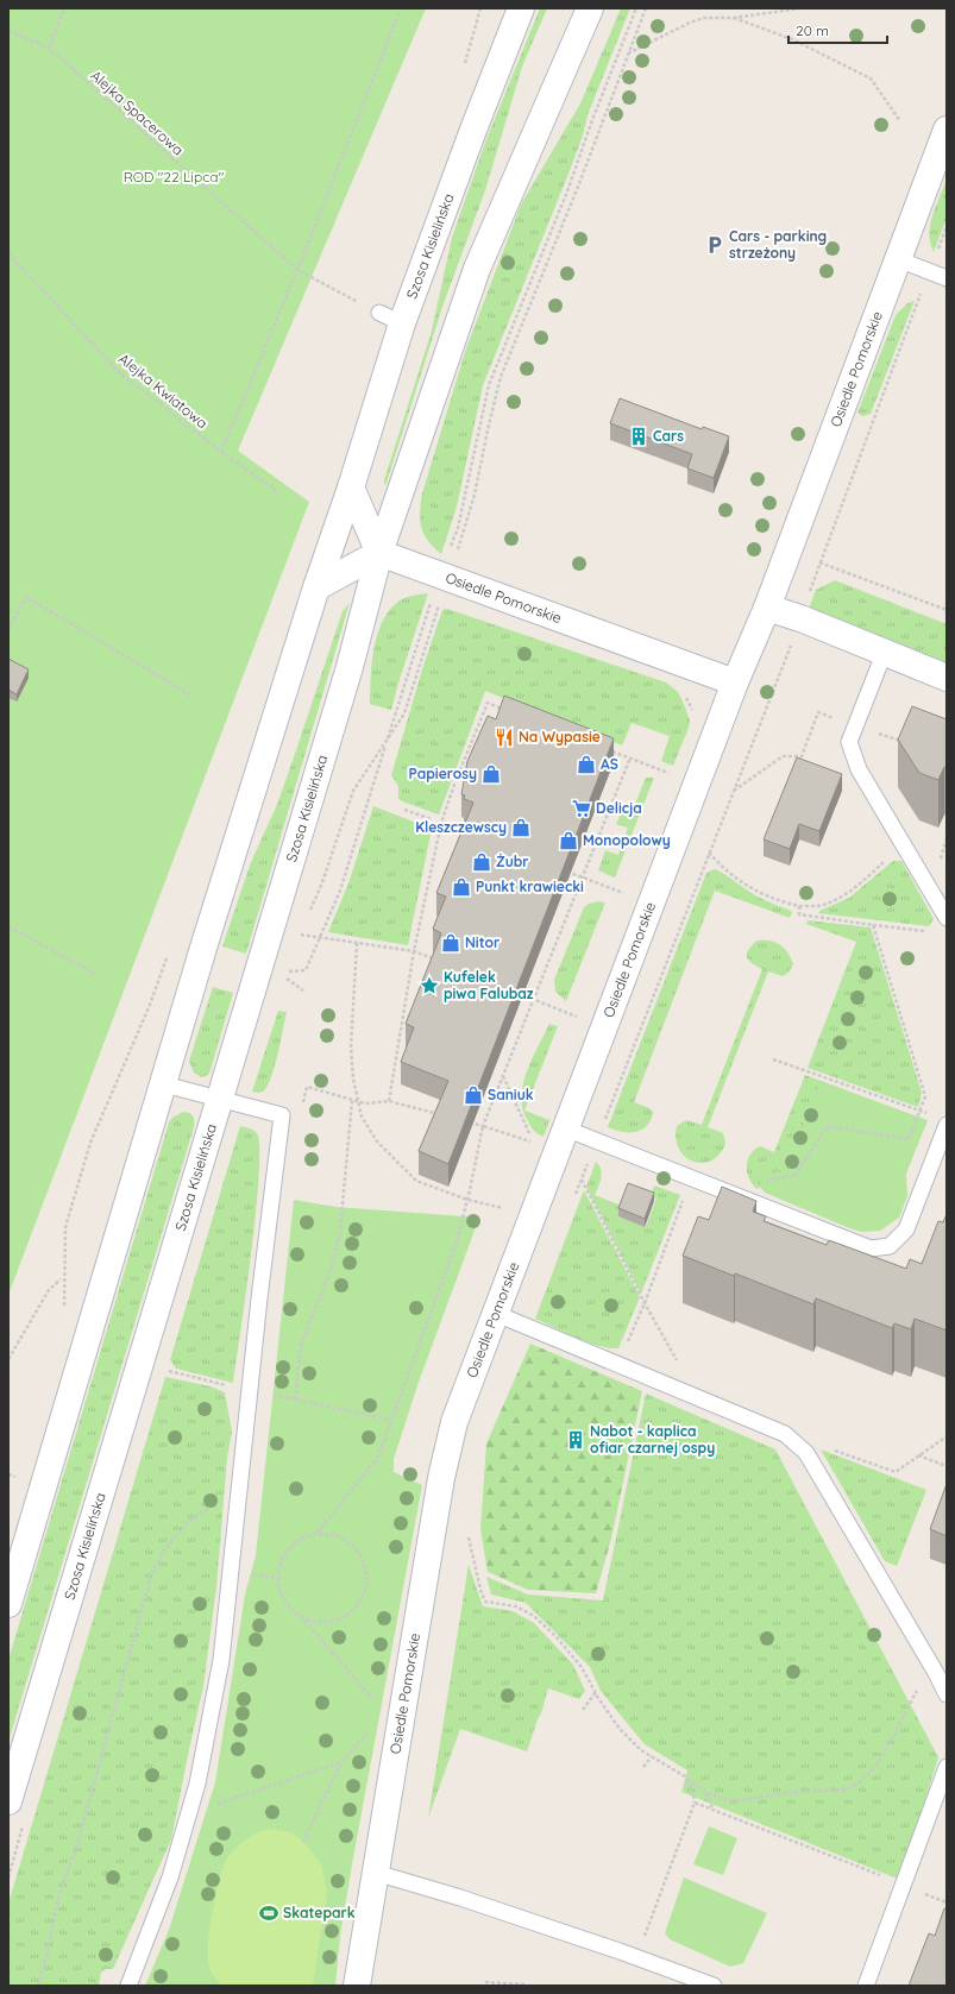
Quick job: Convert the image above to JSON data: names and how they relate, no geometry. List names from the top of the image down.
{
  "streets": {
    "street": ["Szosa Kisielińska", "Osiedle Pomorskie"],
    "path": ["Alejka Spacerowa", "Alejka Kwiatowa"]
  },
  "crossings": [
    ["Alejka Spacerowa", "Szosa Kisielińska"],
    ["Szosa Kisielińska", "Osiedle Pomorskie"]
  ],
  "parks": ["ROD \"22 Lipca\""],
  "places": {
    "parking": ["Cars - parking strzeżony"],
    "building": ["Cars", "Nabot - kaplica ofiar czarnej ospy"],
    "restaurant": ["Na Wypasie"],
    "shop": [
      "AS",
      "Papierosy",
      "Kleszczewscy",
      "Monopolowy",
      "Żubr",
      "Punkt krawiecki",
      "Nitor",
      "Saniuk"
    ],
    "supermarket": ["Delicja"],
    "place": ["Kufelek piwa Falubaz"],
    "sports": ["Skatepark"]
  },
  "scale_bar": "20 m"
}
